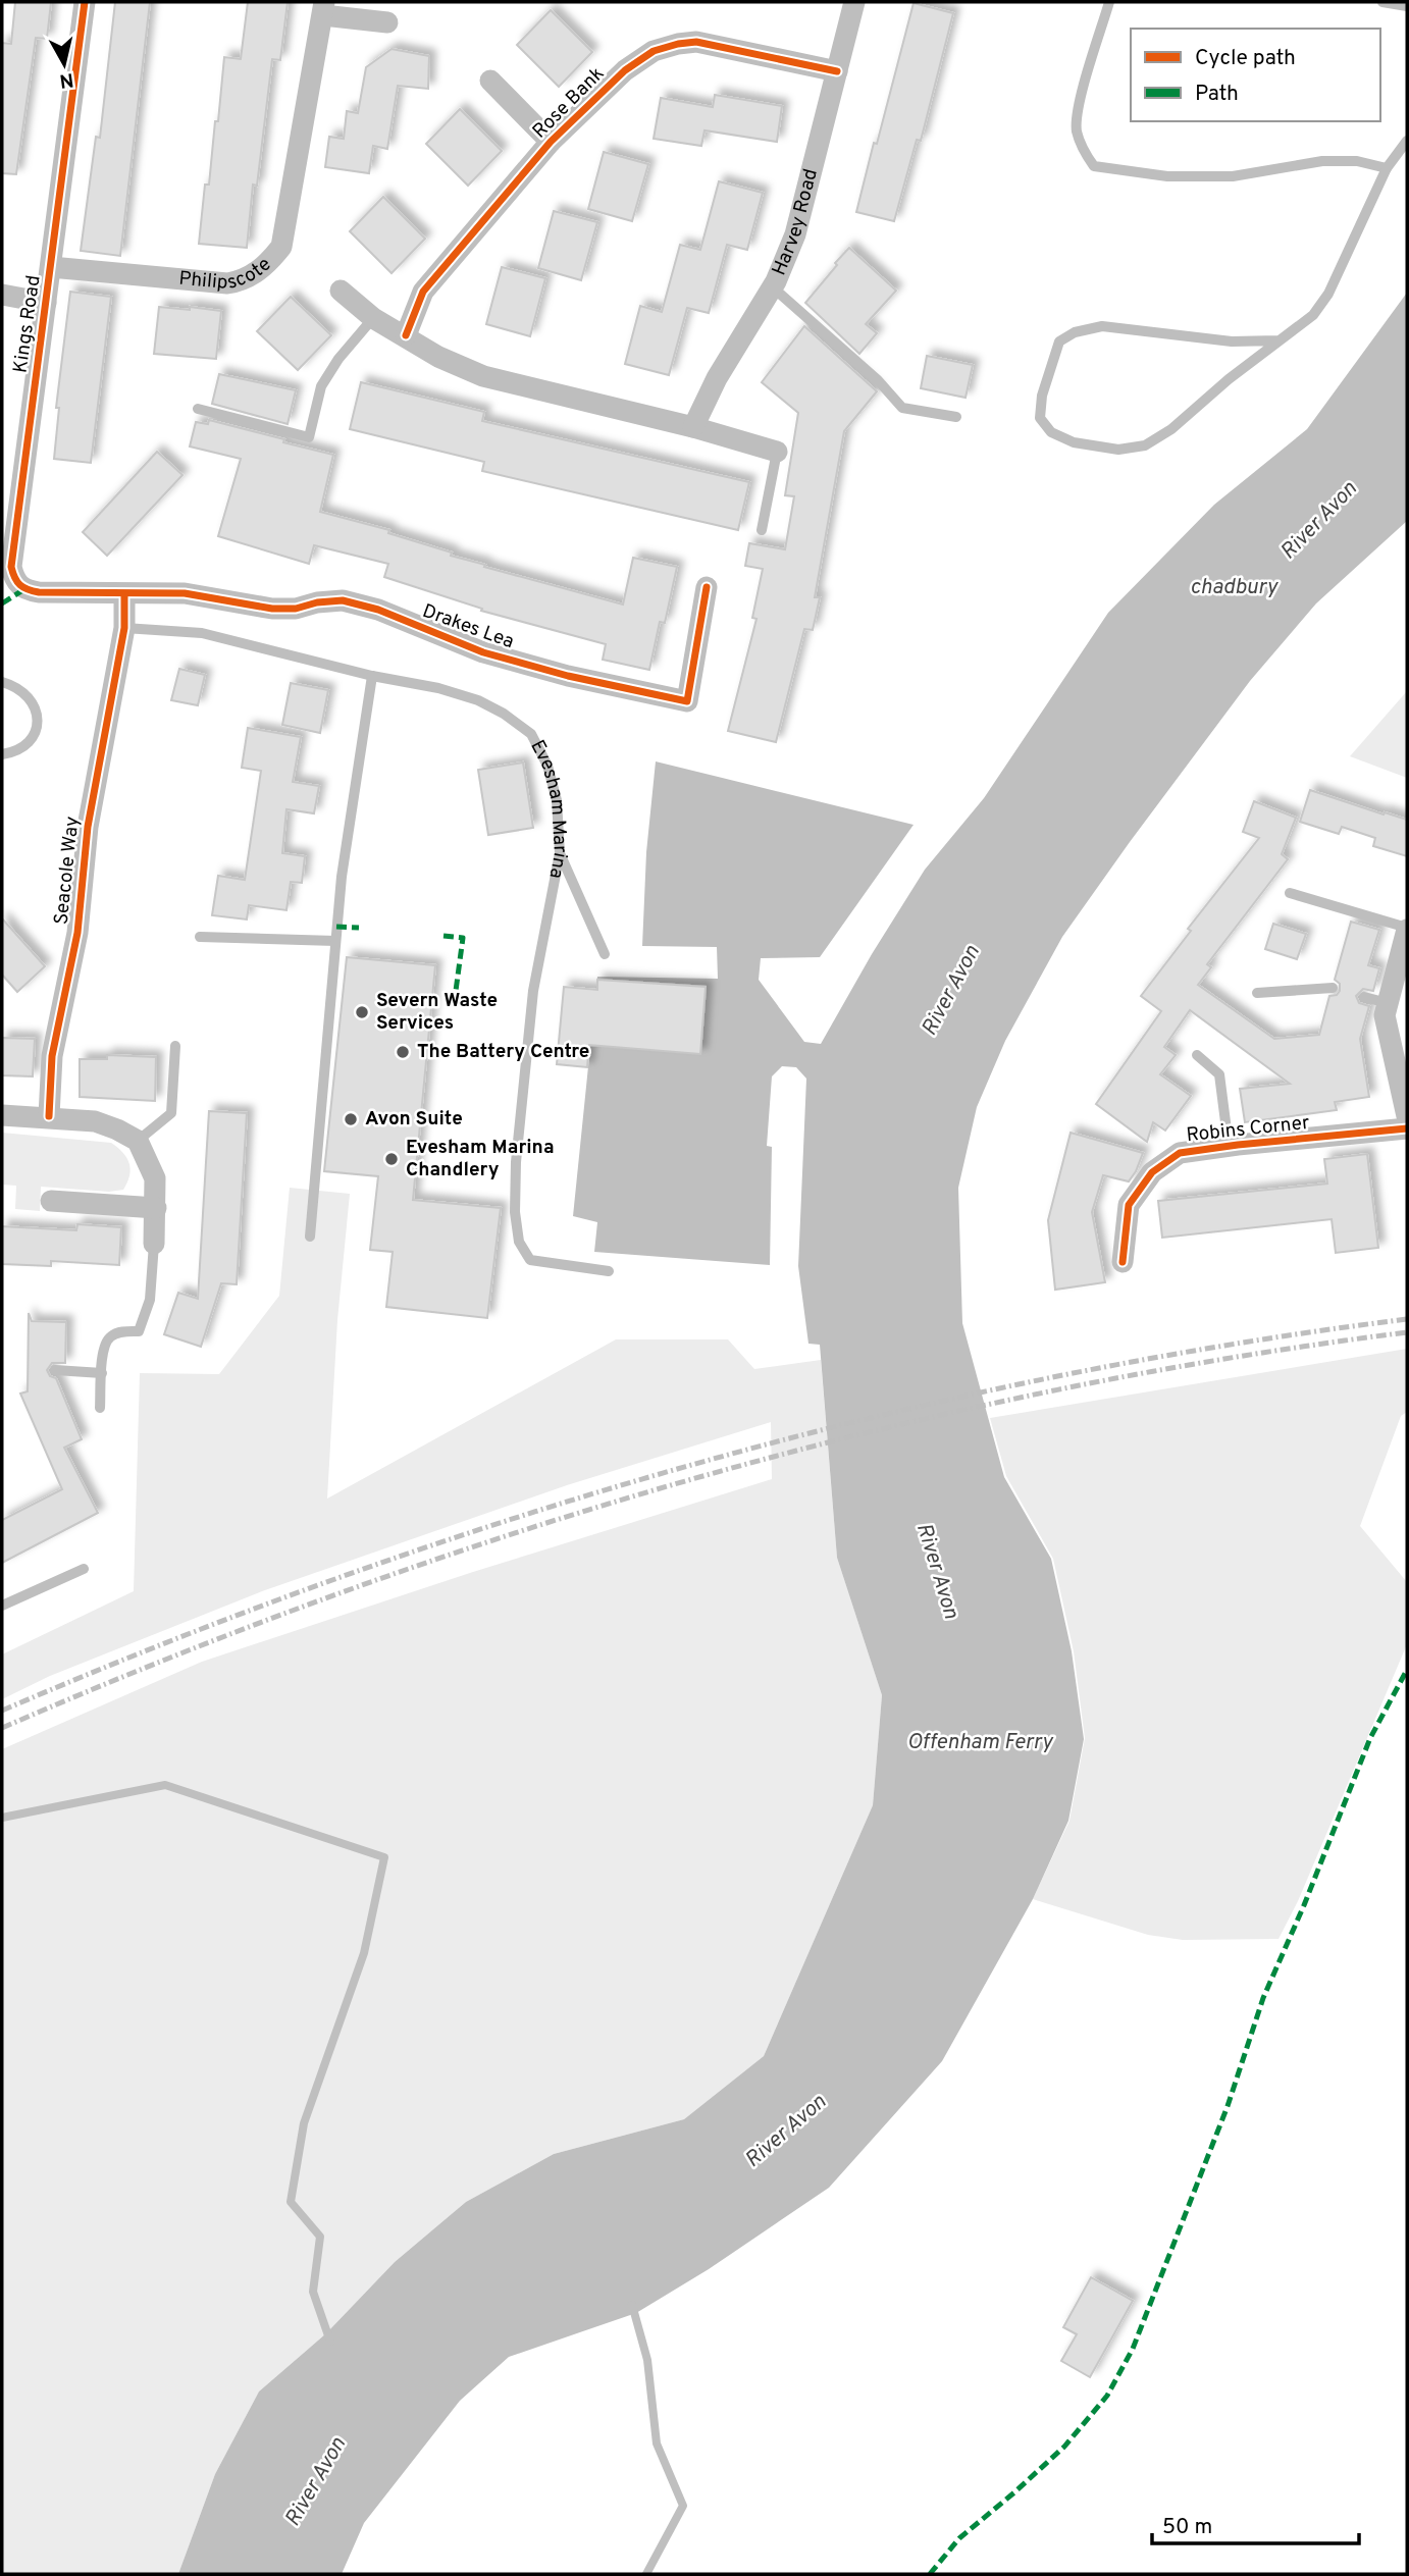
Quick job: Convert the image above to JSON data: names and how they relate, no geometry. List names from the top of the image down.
{
  "streets": {
    "street": [
      "Rose Bank",
      "Harvey Road",
      "Philipscote",
      "Kings Road",
      "Drakes Lea",
      "Seacole Way",
      "Robins Corner"
    ],
    "lane": ["Evesham Marina"]
  },
  "crossings": [
    ["Rose Bank", "Harvey Road"],
    ["Philipscote", "Kings Road"],
    ["Kings Road", "Drakes Lea"],
    ["Evesham Marina", "Seacole Way"]
  ],
  "water": ["River Avon", "chadbury", "Offenham Ferry"],
  "places": [
    "Severn Waste Services",
    "The Battery Centre",
    "Avon Suite",
    "Evesham Marina Chandlery"
  ],
  "legend": ["Cycle path", "Path"],
  "scale_bar": "50 m",
  "north": "bottom"
}
